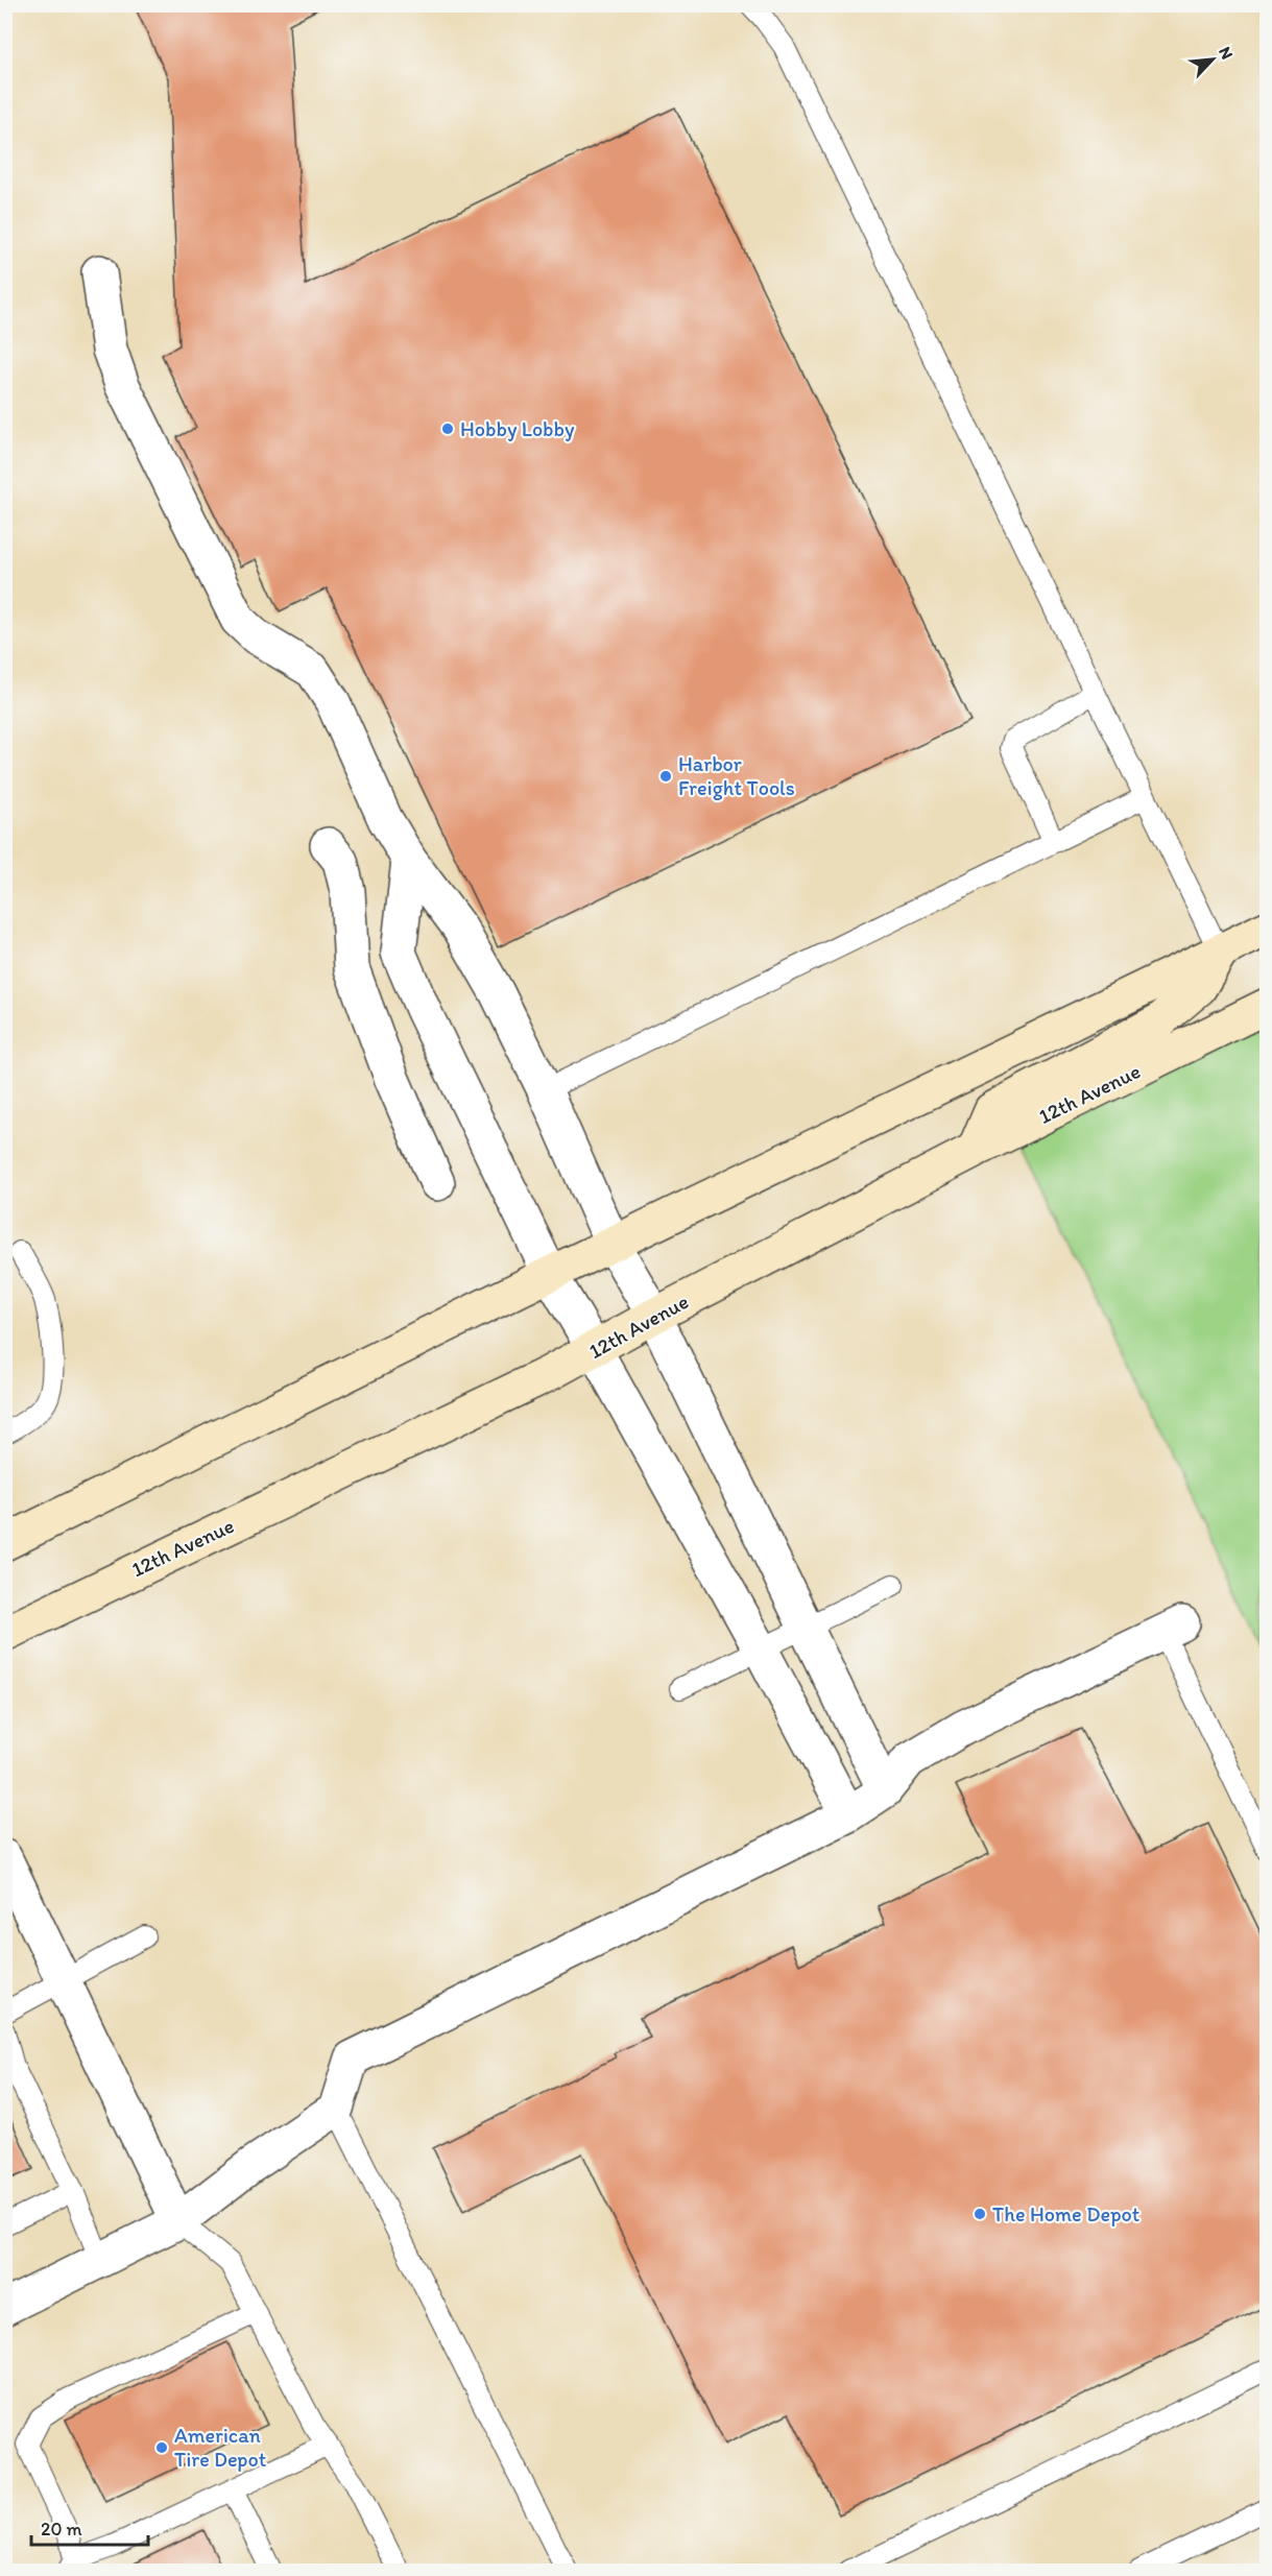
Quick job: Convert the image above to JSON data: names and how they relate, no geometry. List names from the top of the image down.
{
  "streets": {
    "main road": ["12th Avenue"]
  },
  "places": [
    "Hobby Lobby",
    "Harbor Freight Tools",
    "The Home Depot",
    "American Tire Depot"
  ],
  "scale_bar": "20 m",
  "north": "top right"
}
